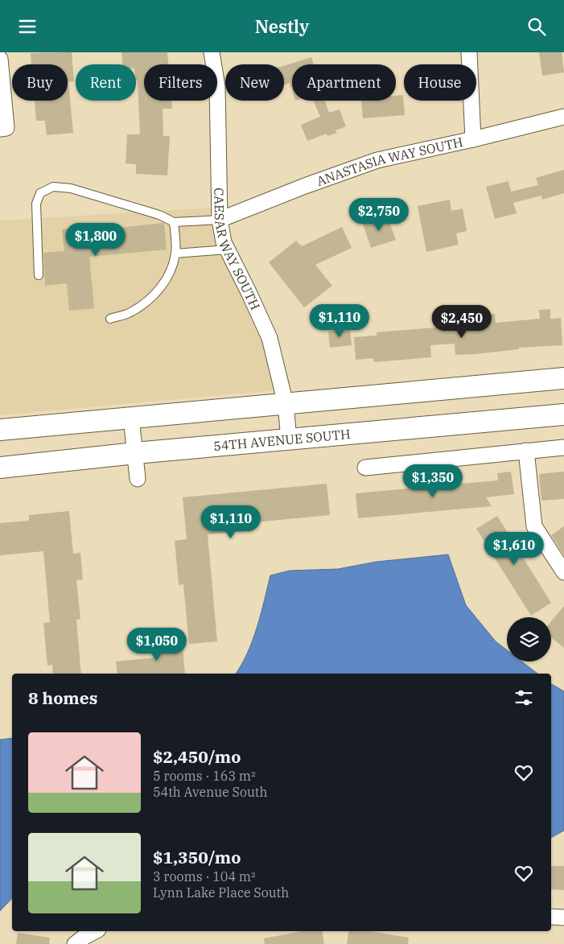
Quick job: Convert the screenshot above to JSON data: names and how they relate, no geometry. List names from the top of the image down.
{
  "streets": {
    "main road": ["54TH AVENUE SOUTH"],
    "street": ["ANASTASIA WAY SOUTH", "CAESAR WAY SOUTH"]
  },
  "crossings": [
    ["ANASTASIA WAY SOUTH", "CAESAR WAY SOUTH"],
    ["CAESAR WAY SOUTH", "54TH AVENUE SOUTH"]
  ],
  "page": {
    "header": "Nestly",
    "chip": [
      "Buy",
      "Rent",
      "Filters",
      "New",
      "Apartment",
      "House"
    ],
    "price": [
      "$2,750",
      "$1,800",
      "$1,110",
      "$2,450",
      "$1,350",
      "$1,110",
      "$1,610",
      "$1,050"
    ],
    "heading": "8 homes",
    "list": [
      {
        "name": "$2,450/mo",
        "note": "5 rooms · 163 m² · 54th Avenue South"
      },
      {
        "name": "$1,350/mo",
        "note": "3 rooms · 104 m² · Lynn Lake Place South"
      }
    ]
  }
}
